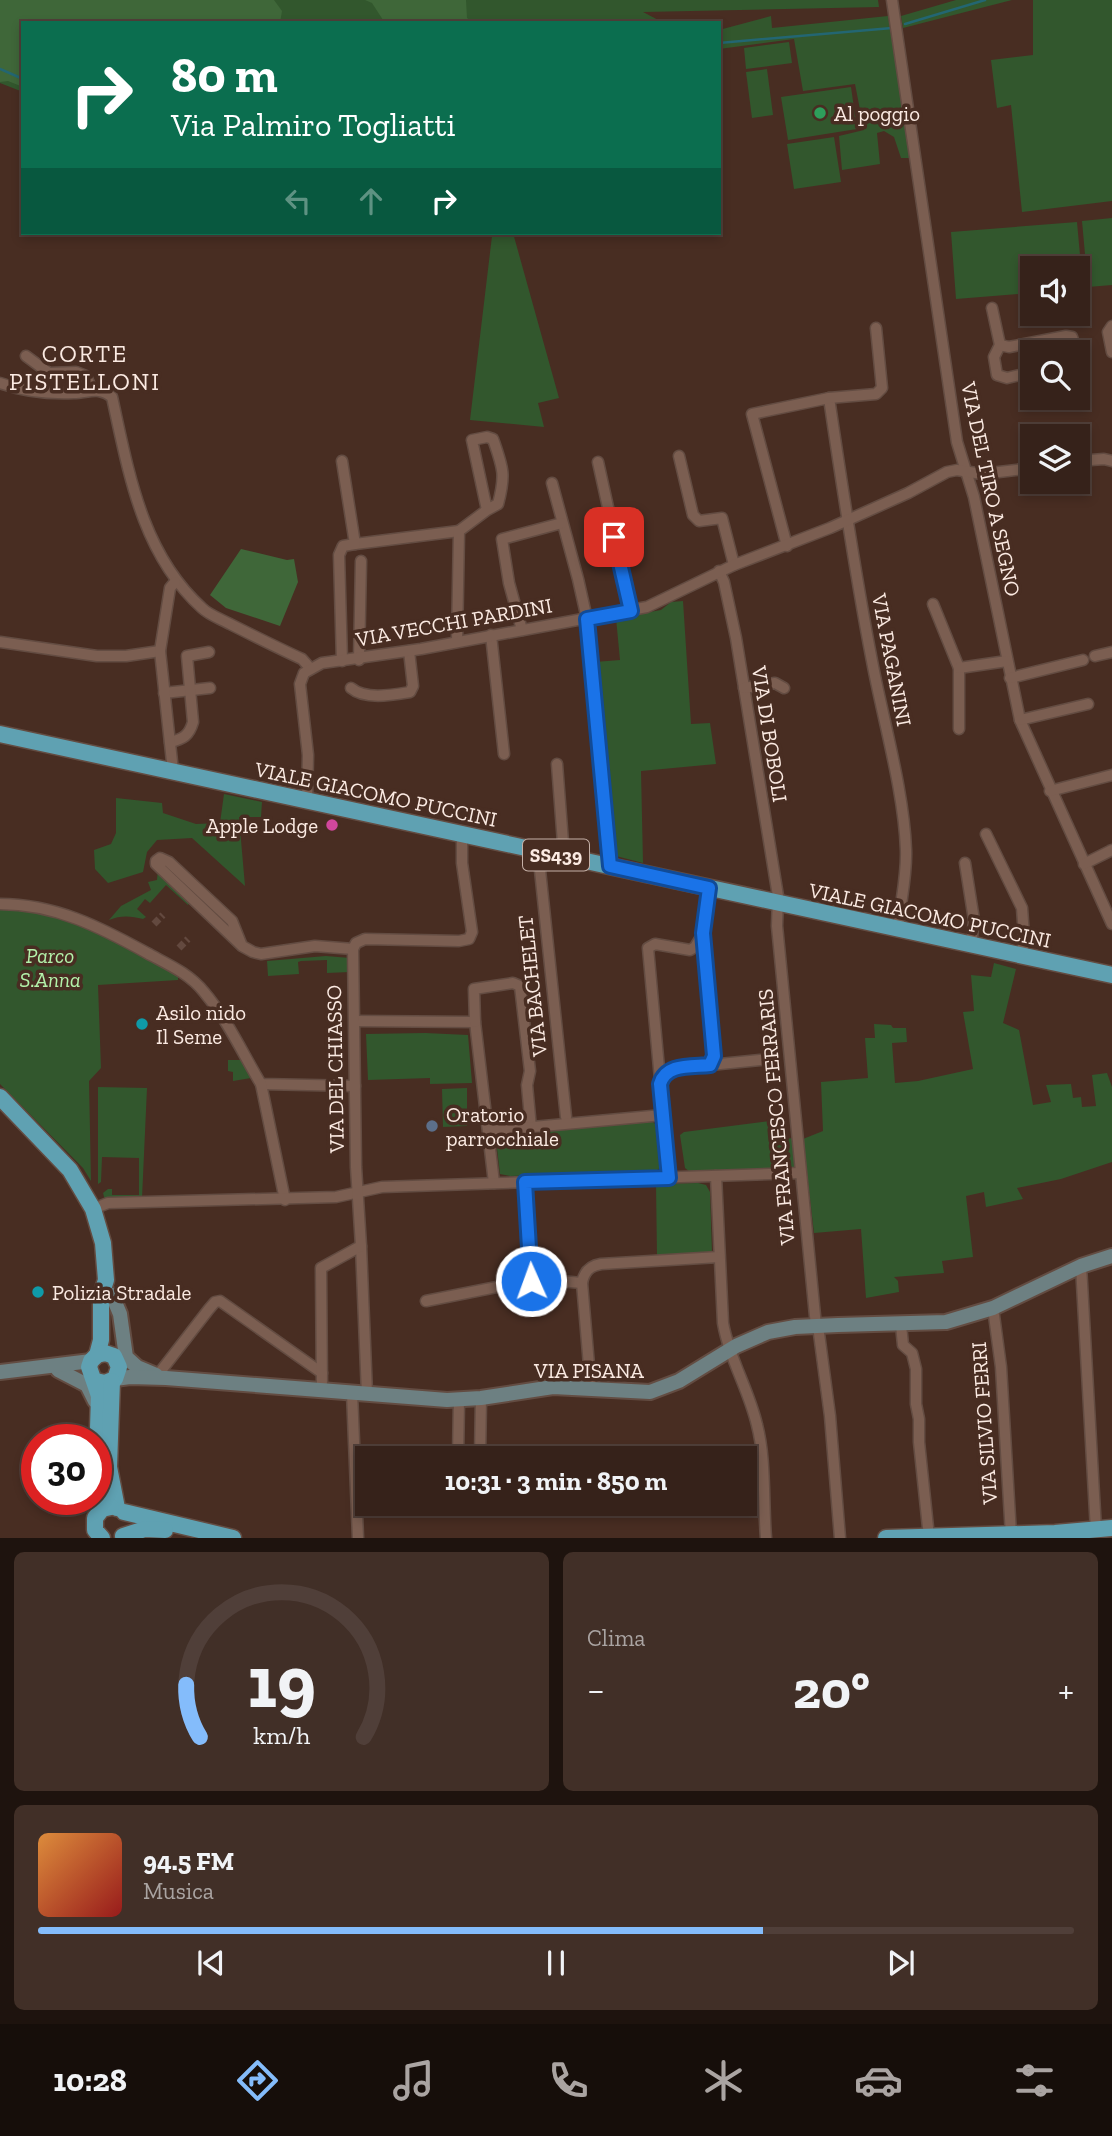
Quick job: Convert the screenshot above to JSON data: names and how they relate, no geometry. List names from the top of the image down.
{
  "streets": {
    "main road": ["VIALE GIACOMO PUCCINI", "SS439", "VIA PISANA"],
    "street": [
      "VIA DEL TIRO A SEGNO",
      "VIA VECCHI PARDINI",
      "VIA PAGANINI",
      "VIA DI BOBOLI",
      "VIA BACHELET",
      "VIA DEL CHIASSO",
      "VIA FRANCESCO FERRARIS",
      "VIA SILVIO FERRI"
    ]
  },
  "crossings": [
    ["VIA DEL TIRO A SEGNO", "VIA VECCHI PARDINI"],
    ["VIA VECCHI PARDINI", "VIA PAGANINI"],
    ["VIA VECCHI PARDINI", "VIA DI BOBOLI"],
    ["VIA PAGANINI", "VIALE GIACOMO PUCCINI"],
    ["VIA DI BOBOLI", "VIALE GIACOMO PUCCINI"],
    ["VIA DI BOBOLI", "VIA FRANCESCO FERRARIS"],
    ["VIALE GIACOMO PUCCINI", "VIA BACHELET"],
    ["VIALE GIACOMO PUCCINI", "VIA FRANCESCO FERRARIS"],
    ["VIA DEL CHIASSO", "VIA PISANA"],
    ["VIA FRANCESCO FERRARIS", "VIA PISANA"],
    ["VIA PISANA", "VIA SILVIO FERRI"]
  ],
  "districts": ["CORTE PISTELLONI"],
  "parks": ["Parco S.Anna"],
  "places": [
    "Al poggio",
    "Apple Lodge",
    "Asilo nido Il Seme",
    "Oratorio parrocchiale",
    "Polizia Stradale"
  ],
  "page": {
    "turn": ["80 m", "Via Palmiro Togliatti"],
    "limit": "30",
    "trip": "10:31 · 3 min · 850 m",
    "tile": "Clima",
    "heat": ["−", "20°", "+"],
    "song": ["94.5 FM", "Musica"],
    "tabs": "10:28",
    "gauge": ["19", "km/h"]
  }
}
